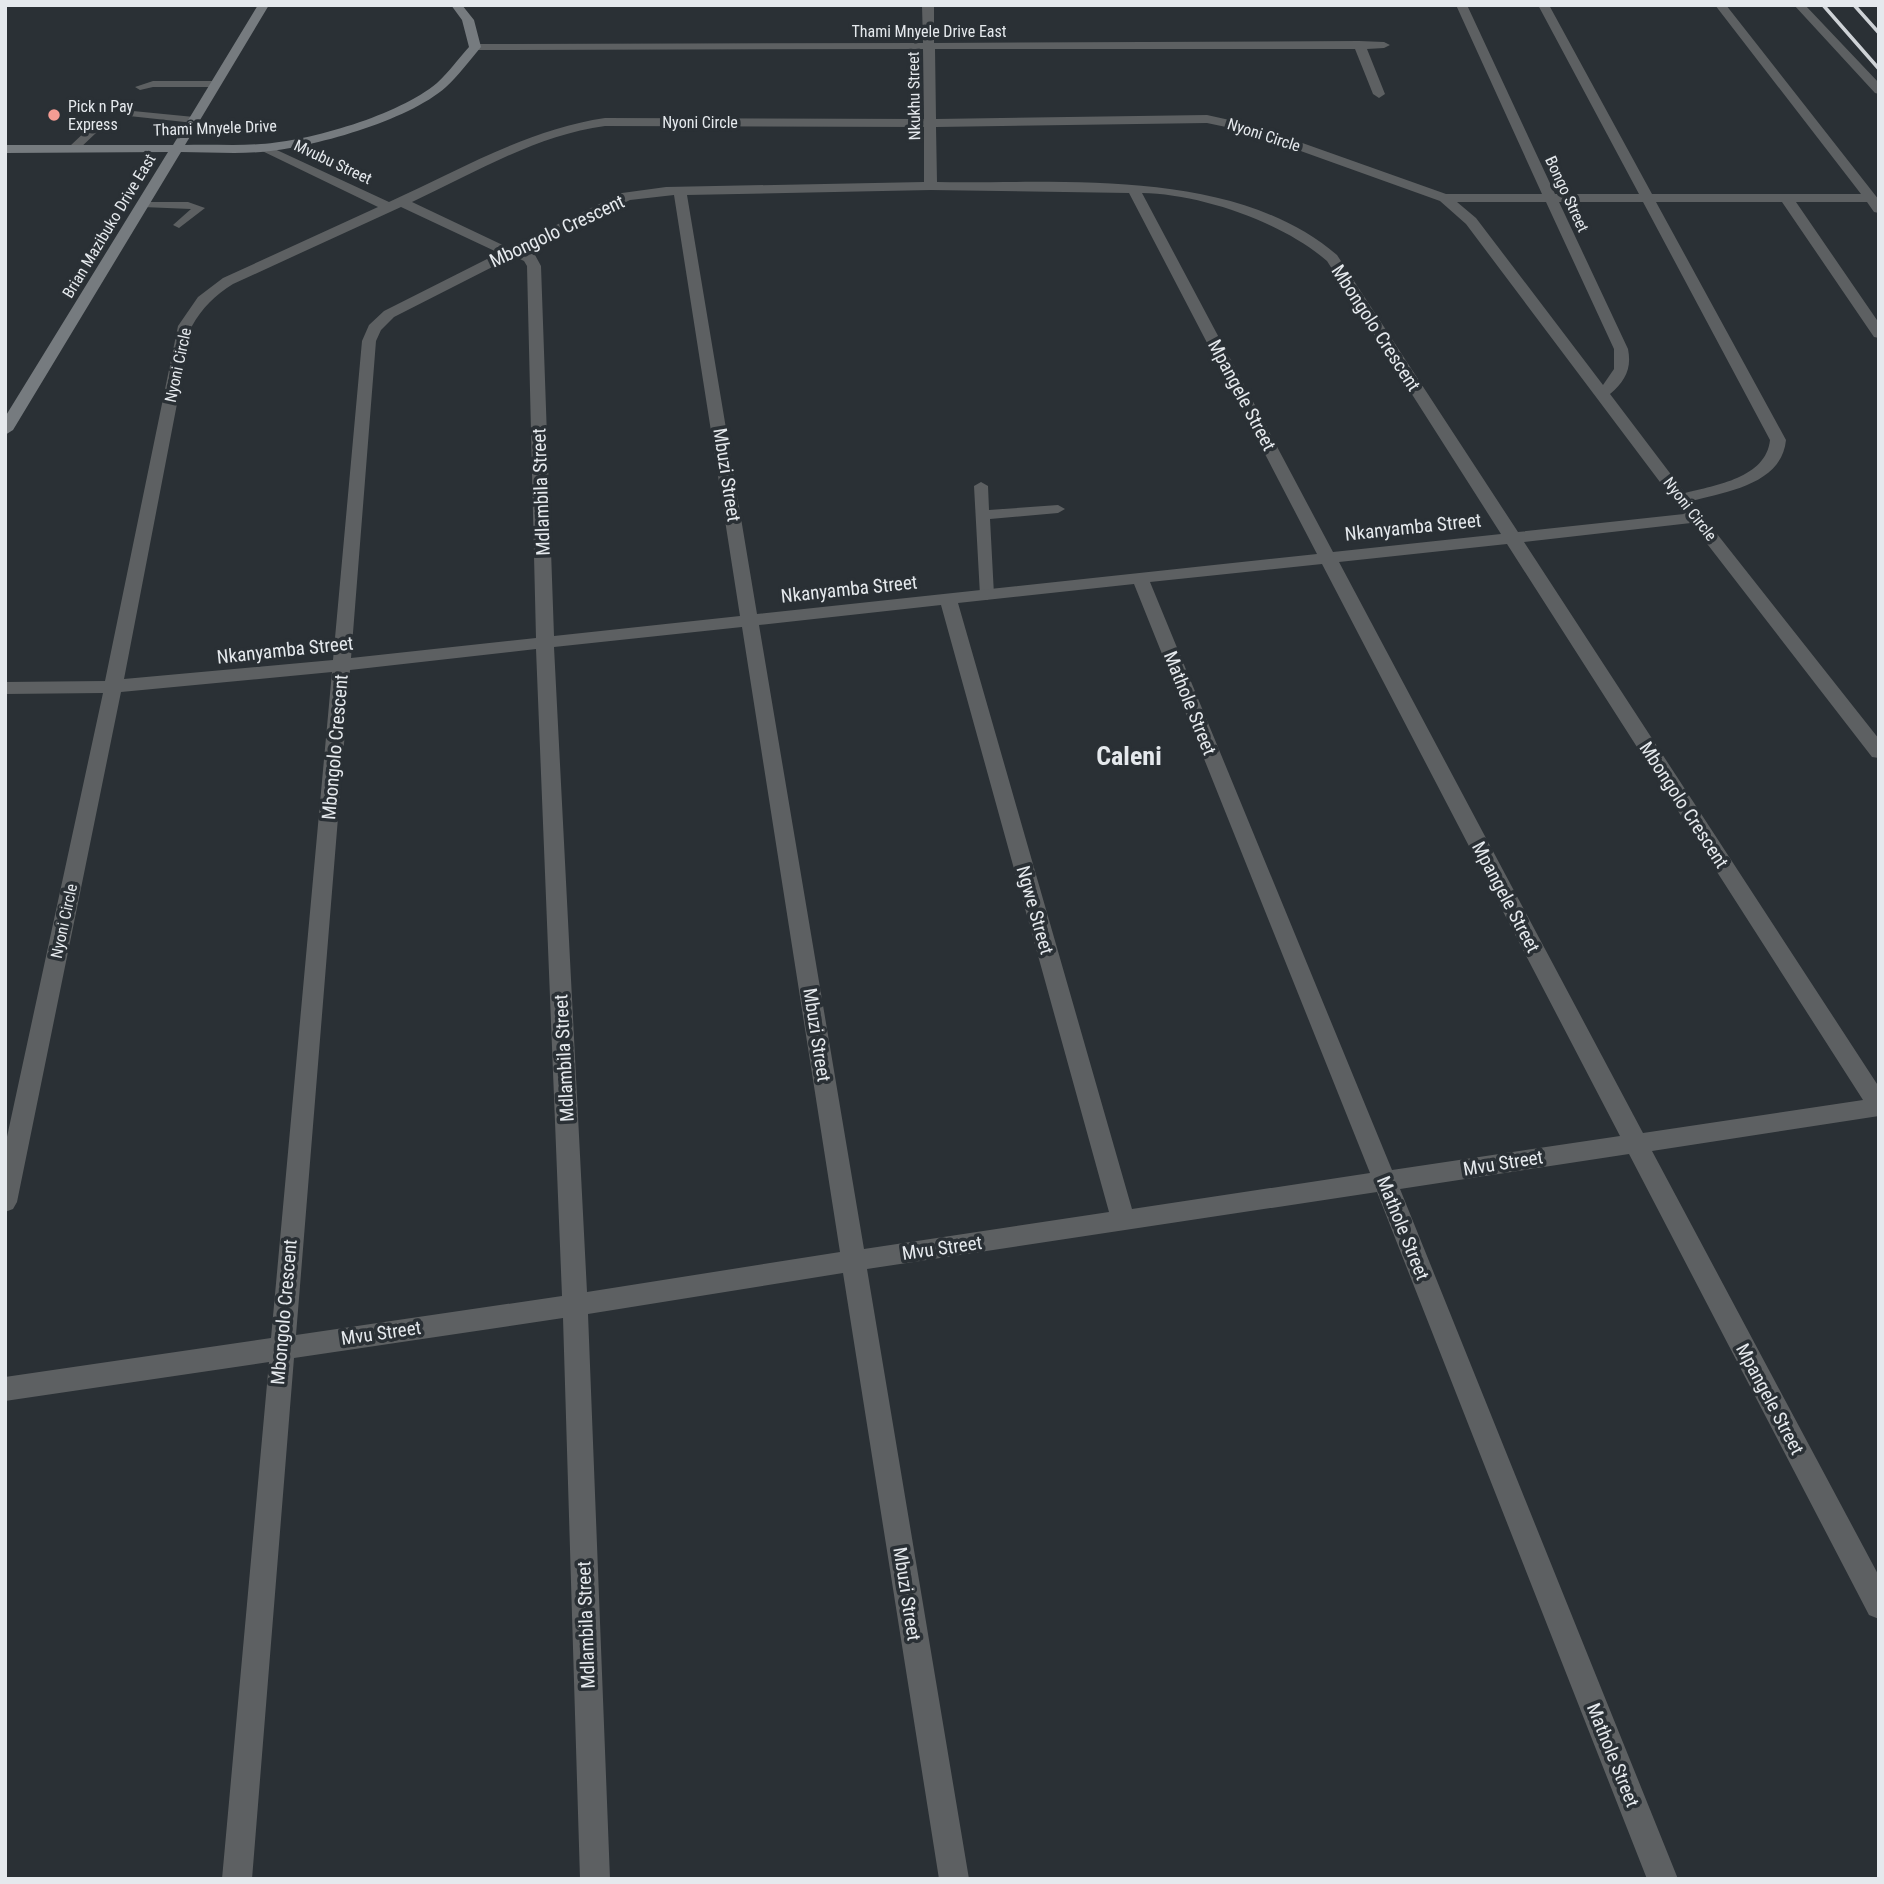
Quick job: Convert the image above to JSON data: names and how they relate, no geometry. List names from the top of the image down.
{
  "streets": {
    "street": [
      "Thami Mnyele Drive East",
      "Nkukhu Street",
      "Nyoni Circle",
      "Thami Mnyele Drive",
      "Mvubu Street",
      "Bongo Street",
      "Brian Mazibuko Drive East",
      "Mbongolo Crescent",
      "Mpangele Street",
      "Mbuzi Street",
      "Mdlambila Street",
      "Nkanyamba Street",
      "Mathole Street",
      "Ngwe Street",
      "Mvu Street"
    ]
  },
  "crossings": [
    ["Thami Mnyele Drive East", "Nkukhu Street"],
    ["Thami Mnyele Drive East", "Thami Mnyele Drive"],
    ["Nkukhu Street", "Nyoni Circle"],
    ["Nkukhu Street", "Mbongolo Crescent"],
    ["Nyoni Circle", "Mvubu Street"],
    ["Nyoni Circle", "Bongo Street"],
    ["Nyoni Circle", "Nkanyamba Street"],
    ["Thami Mnyele Drive", "Mvubu Street"],
    ["Thami Mnyele Drive", "Brian Mazibuko Drive East"],
    ["Mvubu Street", "Mbongolo Crescent"],
    ["Mvubu Street", "Mdlambila Street"],
    ["Mbongolo Crescent", "Mpangele Street"],
    ["Mbongolo Crescent", "Mbuzi Street"],
    ["Mbongolo Crescent", "Mdlambila Street"],
    ["Mbongolo Crescent", "Nkanyamba Street"],
    ["Mbongolo Crescent", "Mvu Street"],
    ["Mpangele Street", "Nkanyamba Street"],
    ["Mpangele Street", "Mvu Street"],
    ["Mbuzi Street", "Nkanyamba Street"],
    ["Mbuzi Street", "Mvu Street"],
    ["Mdlambila Street", "Nkanyamba Street"],
    ["Mdlambila Street", "Mvu Street"],
    ["Nkanyamba Street", "Mathole Street"],
    ["Nkanyamba Street", "Ngwe Street"],
    ["Mathole Street", "Mvu Street"],
    ["Ngwe Street", "Mvu Street"]
  ],
  "districts": ["Caleni"],
  "places": ["Pick n Pay Express"]
}
